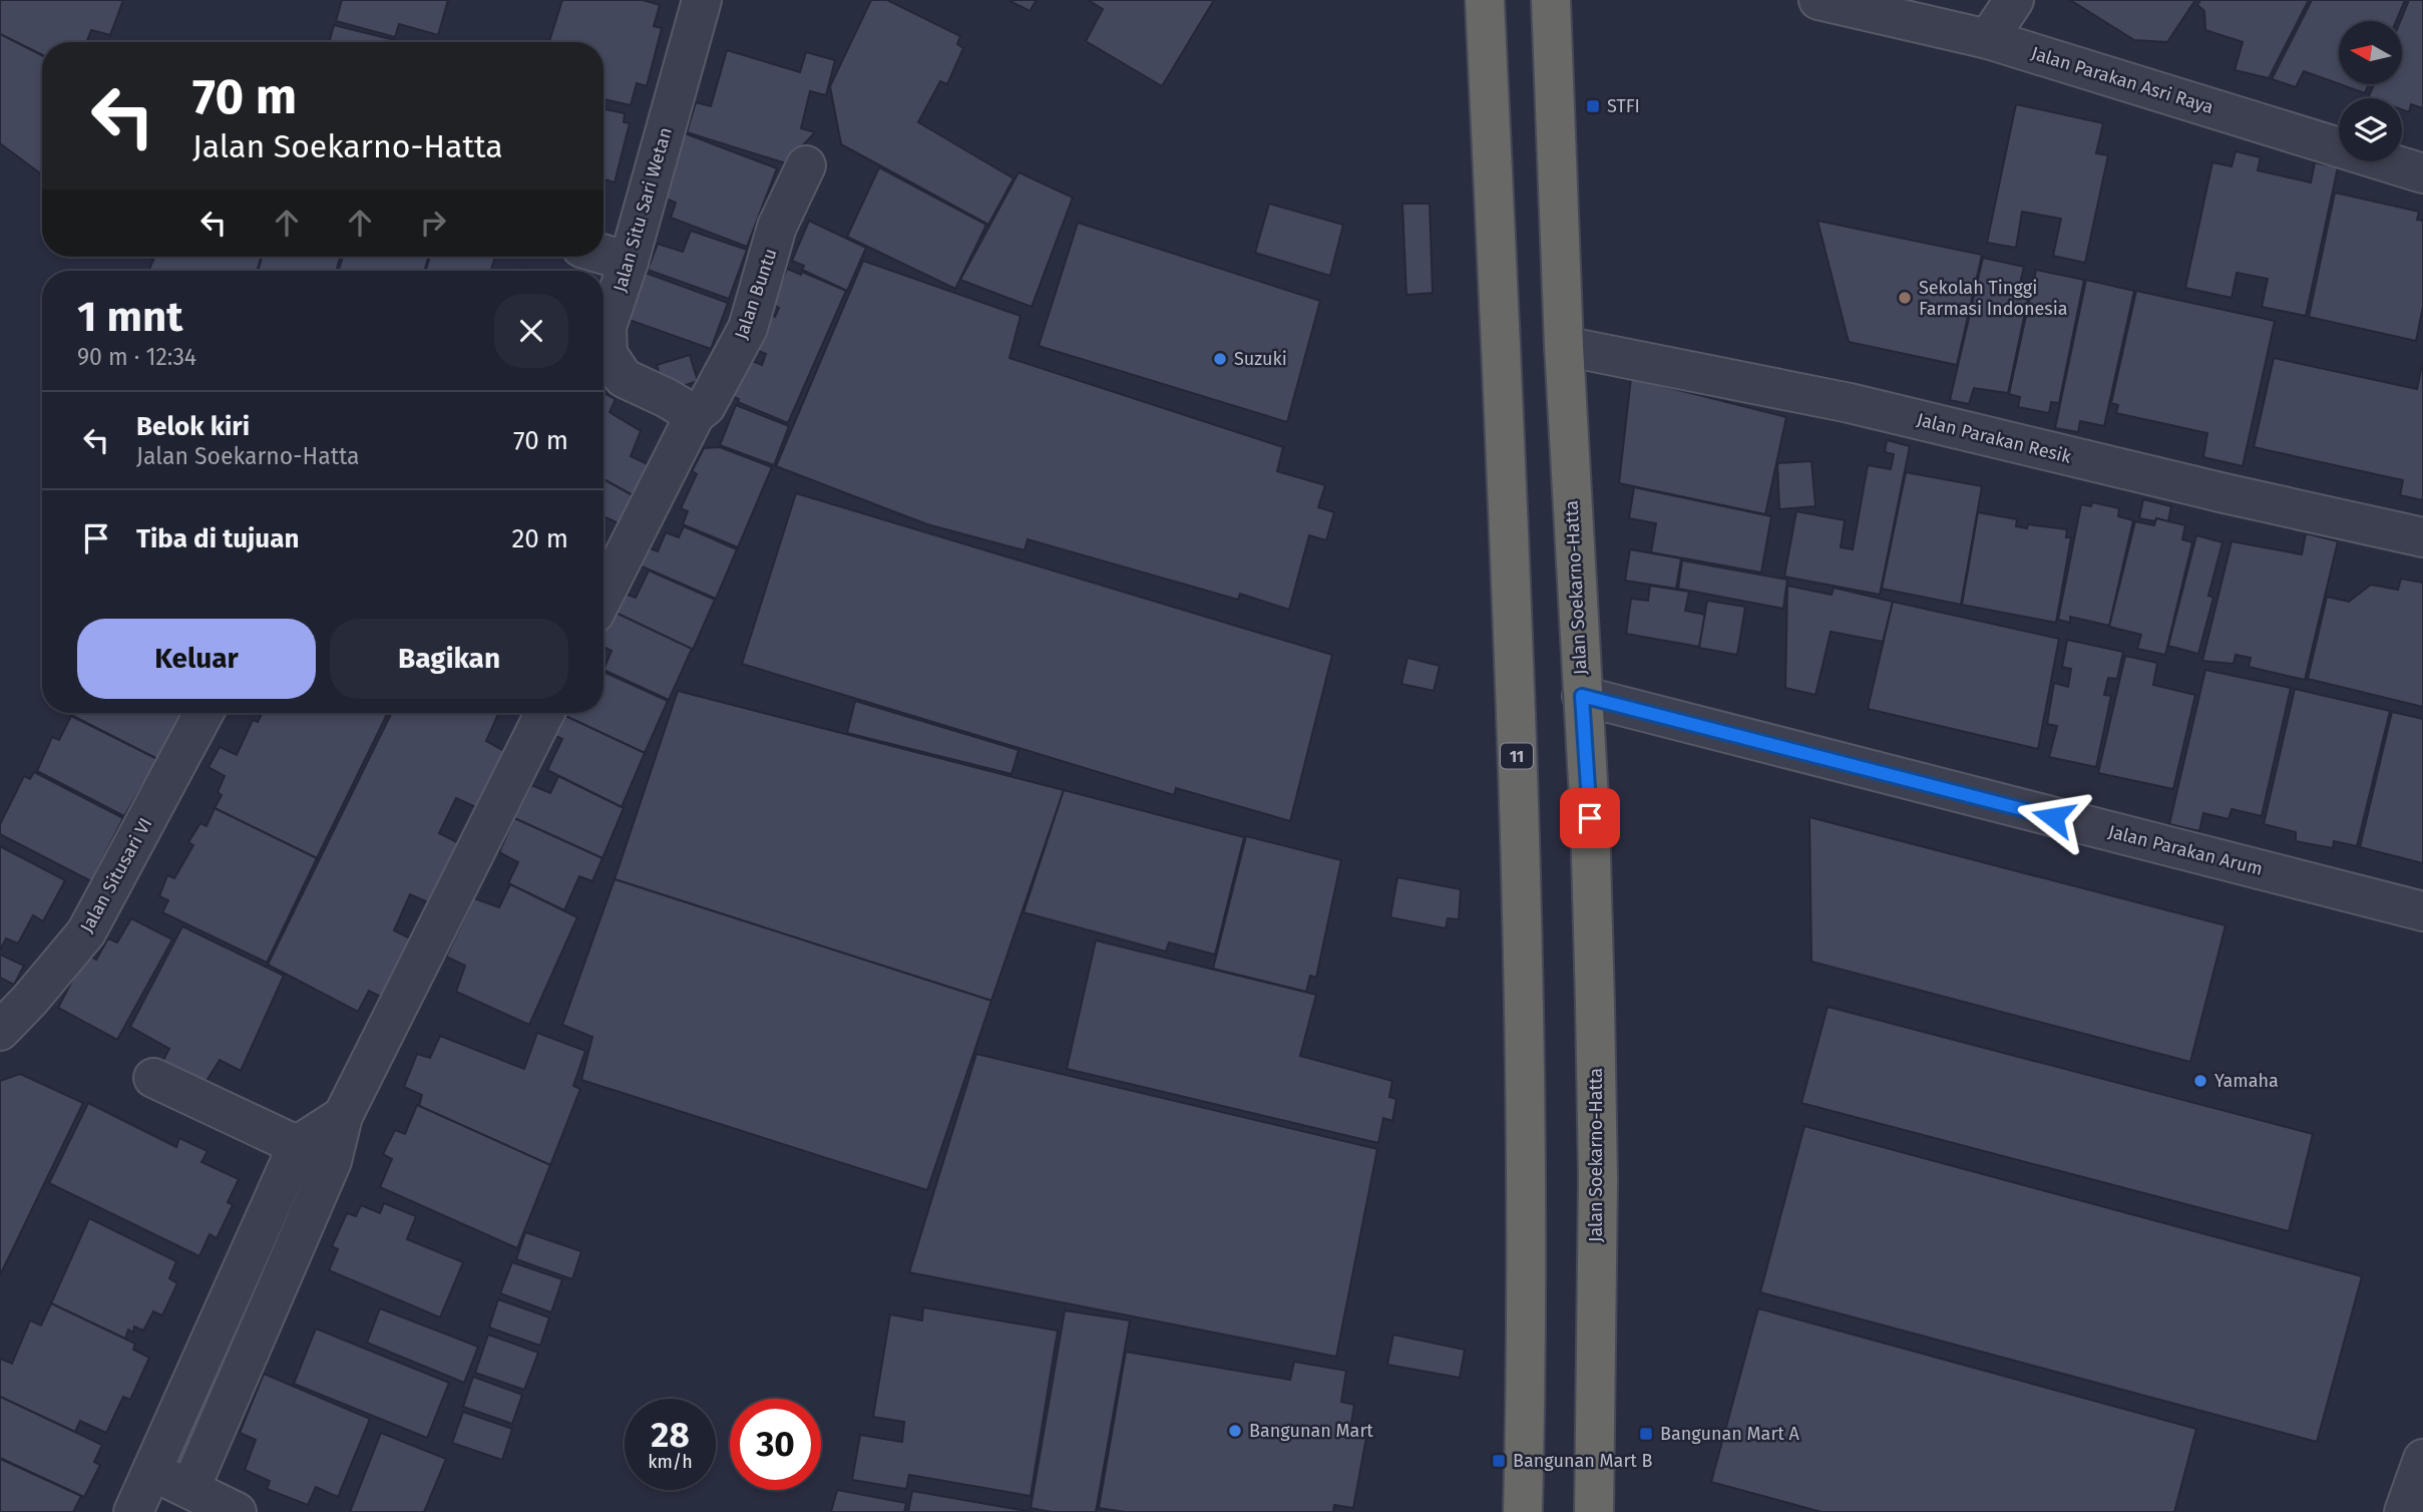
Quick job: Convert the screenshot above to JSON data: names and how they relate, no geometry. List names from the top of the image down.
{
  "streets": {
    "highway": ["Jalan Soekarno-Hatta", "11"],
    "street": [
      "Jalan Parakan Asri Raya",
      "Jalan Situ Sari Wetan",
      "Jalan Buntu",
      "Jalan Parakan Resik",
      "Jalan Parakan Arum",
      "Jalan Situsari VI"
    ]
  },
  "crossings": [
    ["Jalan Situ Sari Wetan", "Jalan Buntu"],
    ["Jalan Parakan Resik", "Jalan Soekarno-Hatta"],
    ["Jalan Soekarno-Hatta", "Jalan Parakan Arum"]
  ],
  "places": {
    "transit": ["STFI", "Bangunan Mart A", "Bangunan Mart B"],
    "other": [
      "Sekolah Tinggi Farmasi Indonesia",
      "Suzuki",
      "Yamaha",
      "Bangunan Mart"
    ]
  },
  "north": "left",
  "page": {
    "turn": ["70 m", "Jalan Soekarno-Hatta"],
    "heading": ["1 mnt", "90 m · 12:34"],
    "list": [
      {
        "name": "Belok kiri",
        "note": "Jalan Soekarno-Hatta",
        "value": "70 m"
      },
      {
        "name": "Tiba di tujuan",
        "value": "20 m"
      }
    ],
    "buttons": ["Keluar", "Bagikan"],
    "speed": "28 km/h",
    "limit": "30"
  }
}
